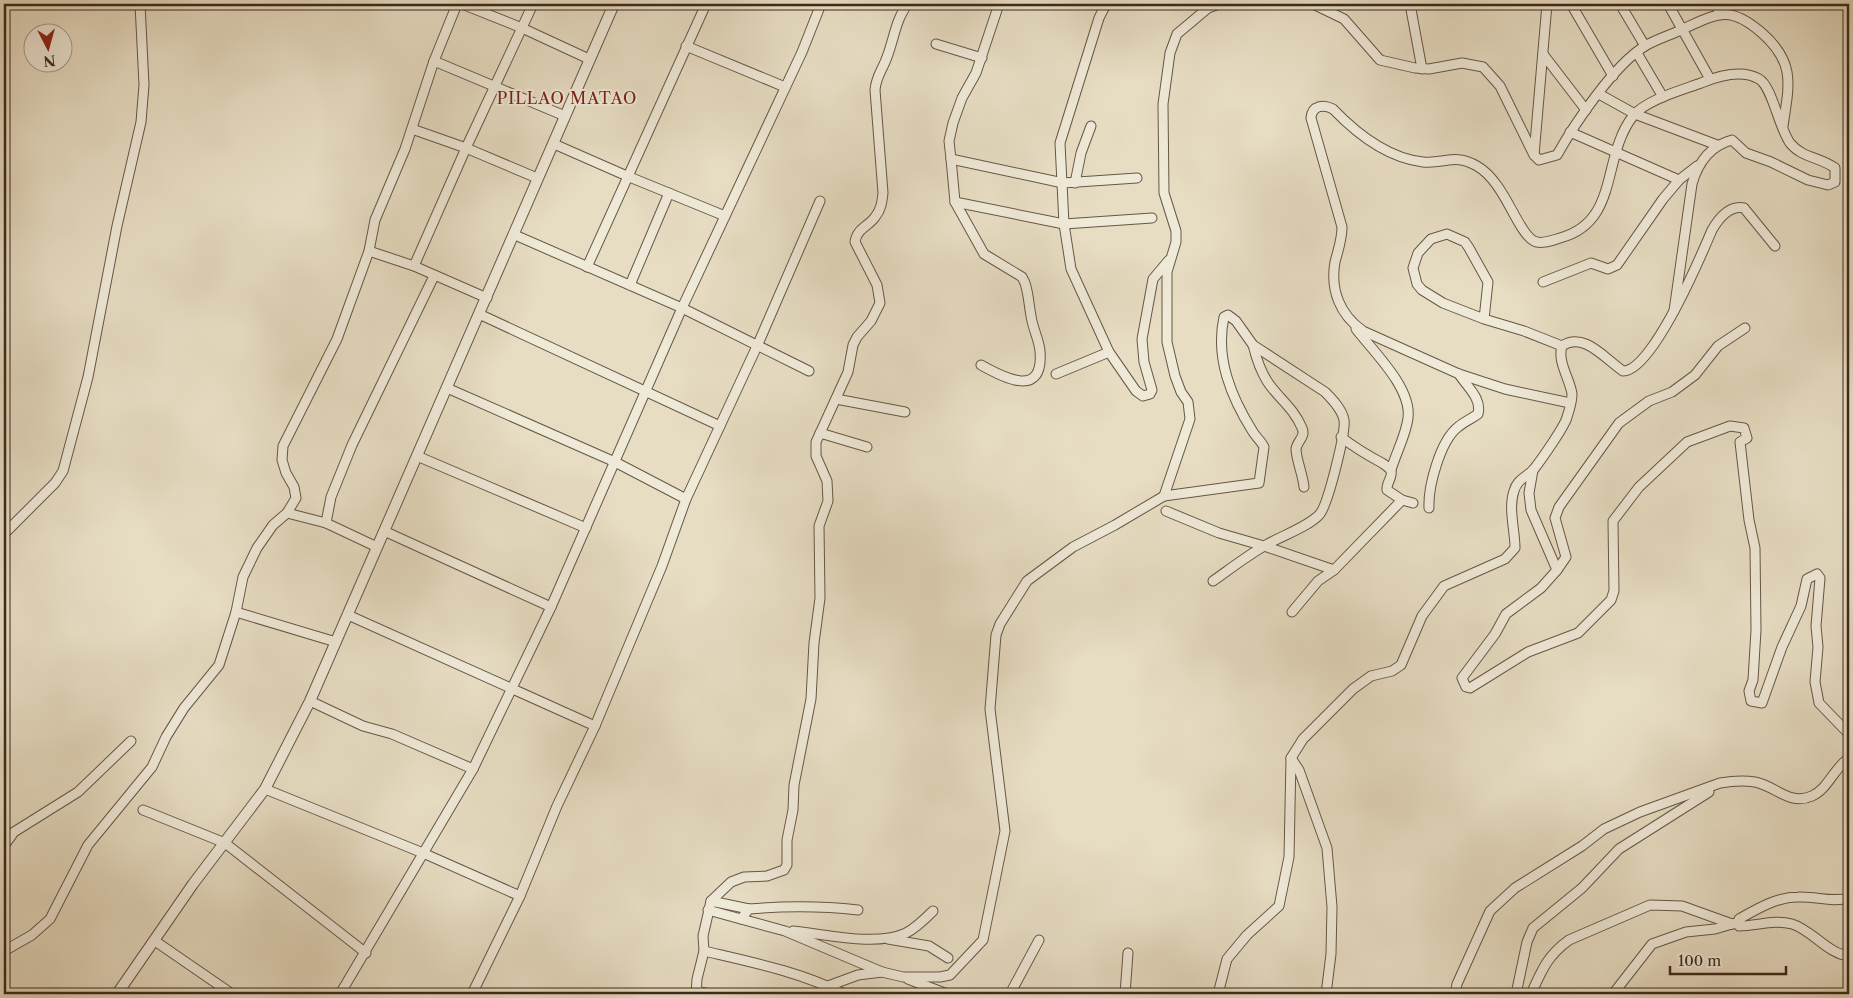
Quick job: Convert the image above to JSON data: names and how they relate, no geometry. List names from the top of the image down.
{
  "districts": ["PILLAO MATAO"],
  "scale_bar": "100 m",
  "north": "bottom"
}
